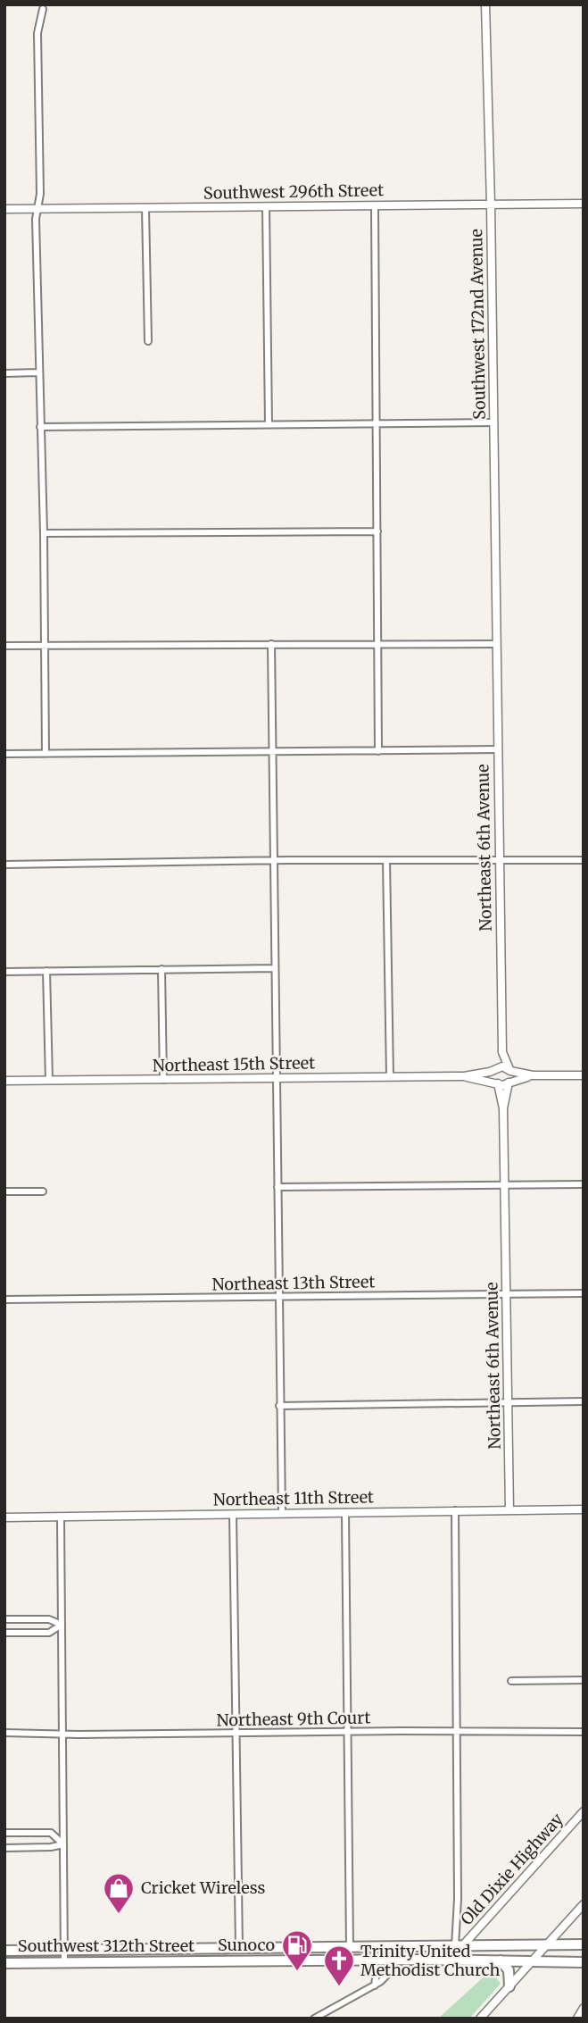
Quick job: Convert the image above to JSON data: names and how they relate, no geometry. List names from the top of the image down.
{
  "streets": {
    "highway": ["Southwest 312th Street"],
    "street": [
      "Southwest 296th Street",
      "Southwest 172nd Avenue",
      "Northeast 6th Avenue",
      "Northeast 15th Street",
      "Northeast 13th Street",
      "Northeast 11th Street",
      "Northeast 9th Court",
      "Old Dixie Highway"
    ]
  },
  "crossings": [
    ["Southwest 296th Street", "Southwest 172nd Avenue"],
    ["Southwest 172nd Avenue", "Northeast 6th Avenue"],
    ["Northeast 6th Avenue", "Northeast 15th Street"],
    ["Northeast 6th Avenue", "Northeast 13th Street"],
    ["Northeast 6th Avenue", "Northeast 11th Street"],
    ["Old Dixie Highway", "Southwest 312th Street"]
  ],
  "places": {
    "shop": ["Cricket Wireless"],
    "fuel station": ["Sunoco"],
    "church": ["Trinity United Methodist Church"]
  }
}
